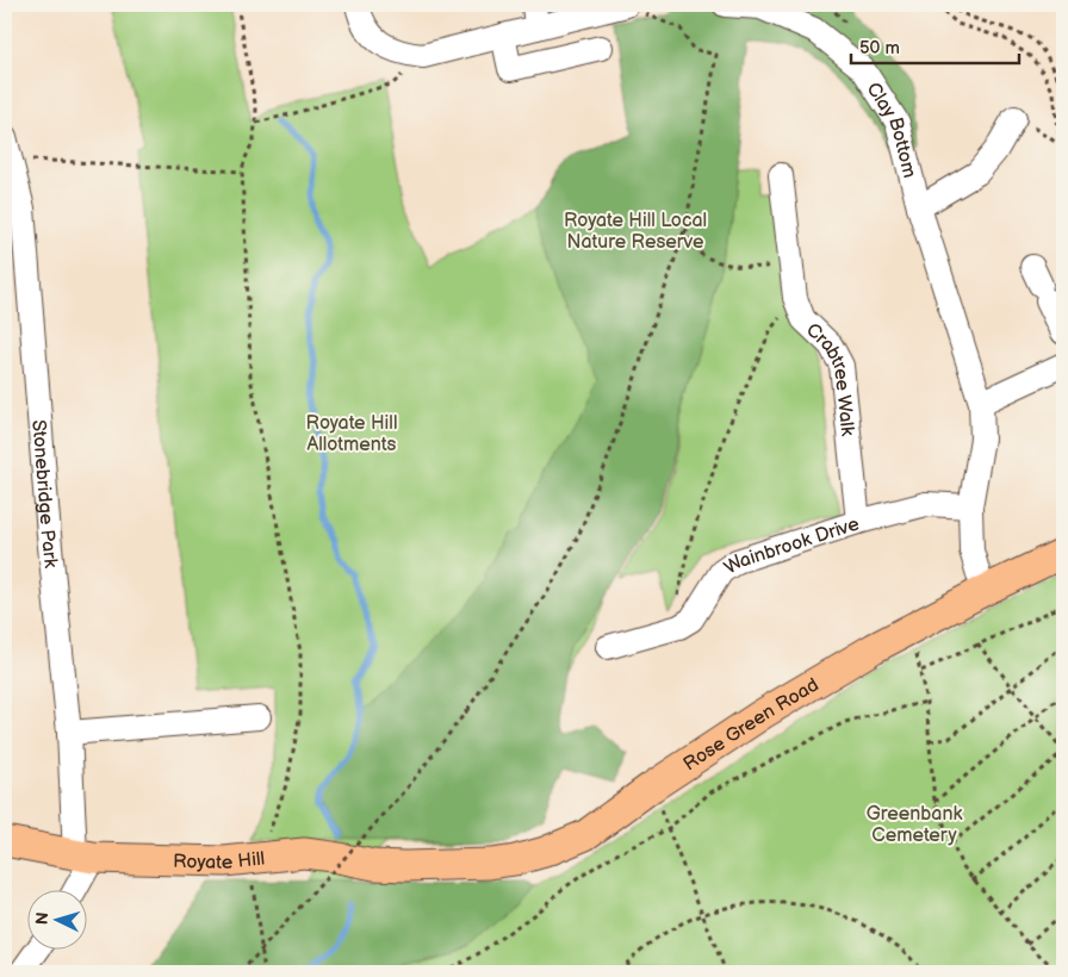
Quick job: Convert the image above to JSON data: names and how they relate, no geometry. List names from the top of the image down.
{
  "streets": {
    "main road": ["Rose Green Road", "Royate Hill"],
    "street": [
      "Clay Bottom",
      "Crabtree Walk",
      "Stonebridge Park",
      "Wainbrook Drive"
    ]
  },
  "crossings": [
    ["Clay Bottom", "Wainbrook Drive"],
    ["Clay Bottom", "Rose Green Road"],
    ["Crabtree Walk", "Wainbrook Drive"],
    ["Stonebridge Park", "Royate Hill"],
    ["Rose Green Road", "Royate Hill"]
  ],
  "parks": ["Royate Hill Local Nature Reserve", "Royate Hill Allotments", "Greenbank Cemetery"],
  "scale_bar": "50 m",
  "north": "left"
}
